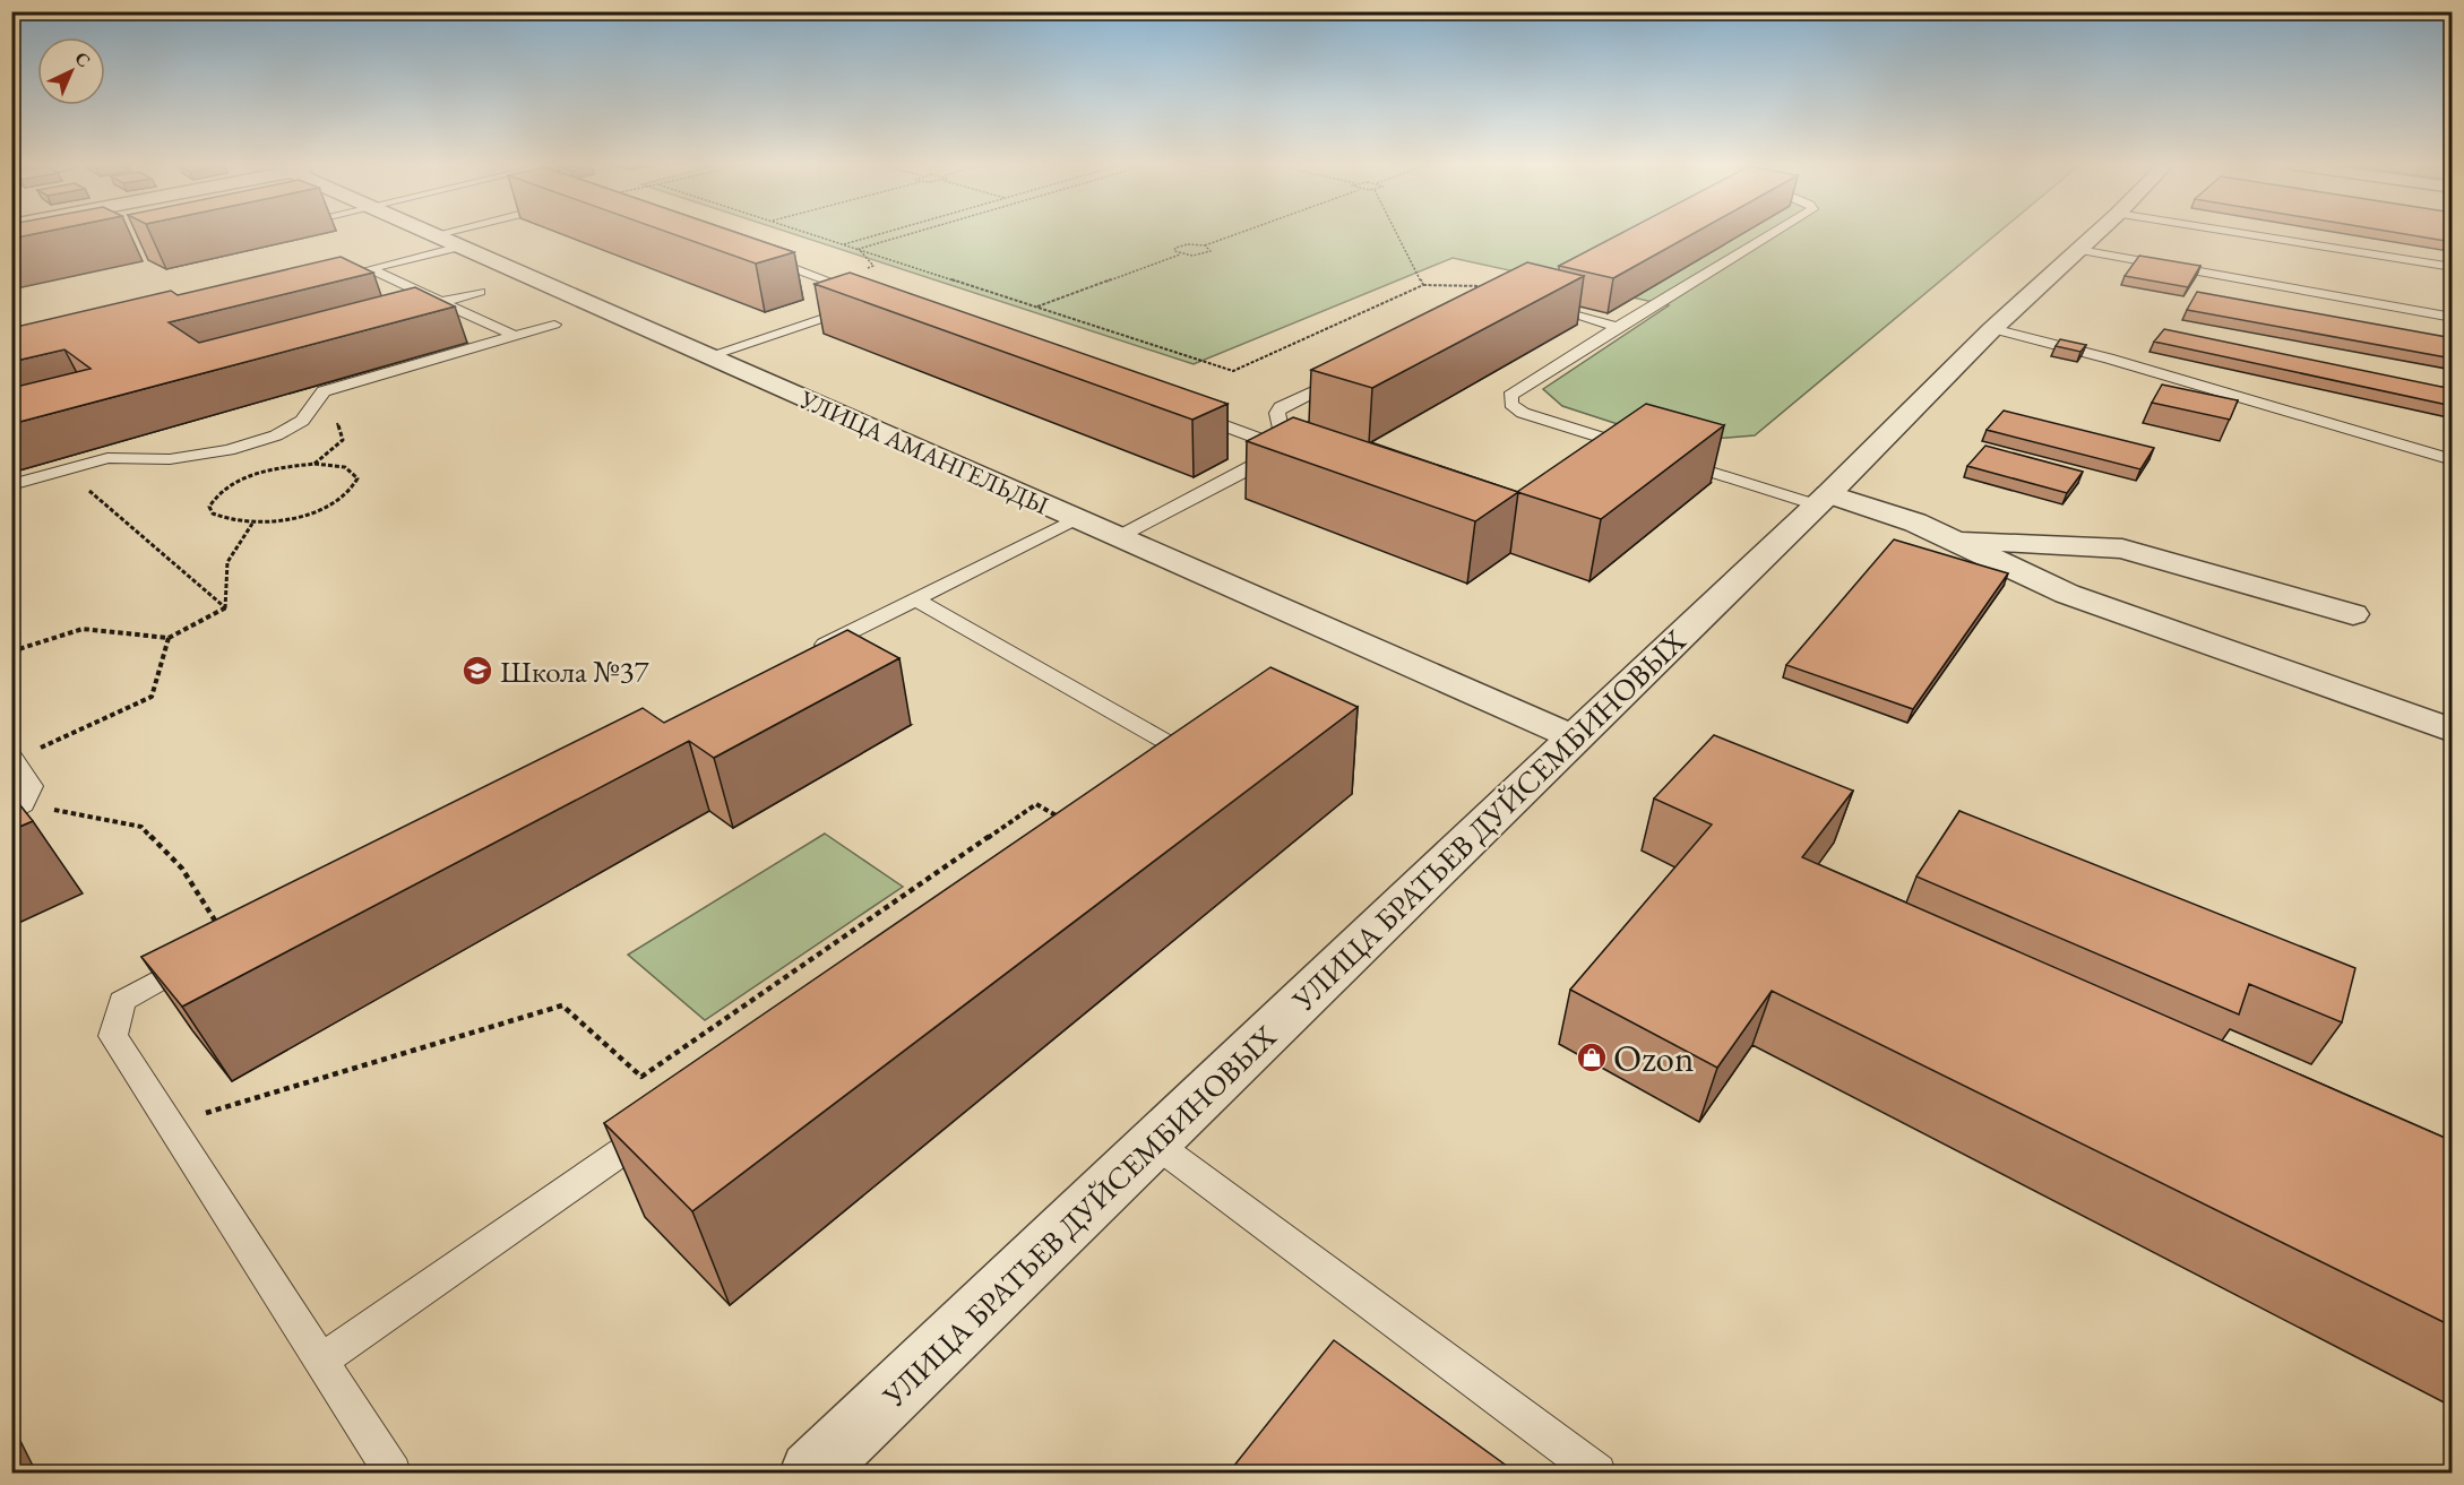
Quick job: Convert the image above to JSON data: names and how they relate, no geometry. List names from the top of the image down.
{
  "streets": {
    "street": ["УЛИЦА АМАНГЕЛЬДЫ", "УЛИЦА БРАТЬЕВ ДУЙСЕМБИНОВЫХ"]
  },
  "crossings": [
    ["УЛИЦА АМАНГЕЛЬДЫ", "УЛИЦА БРАТЬЕВ ДУЙСЕМБИНОВЫХ"]
  ],
  "places": {
    "school or university": ["Школа №37"],
    "shop": ["Ozon"]
  },
  "north": "top right"
}
